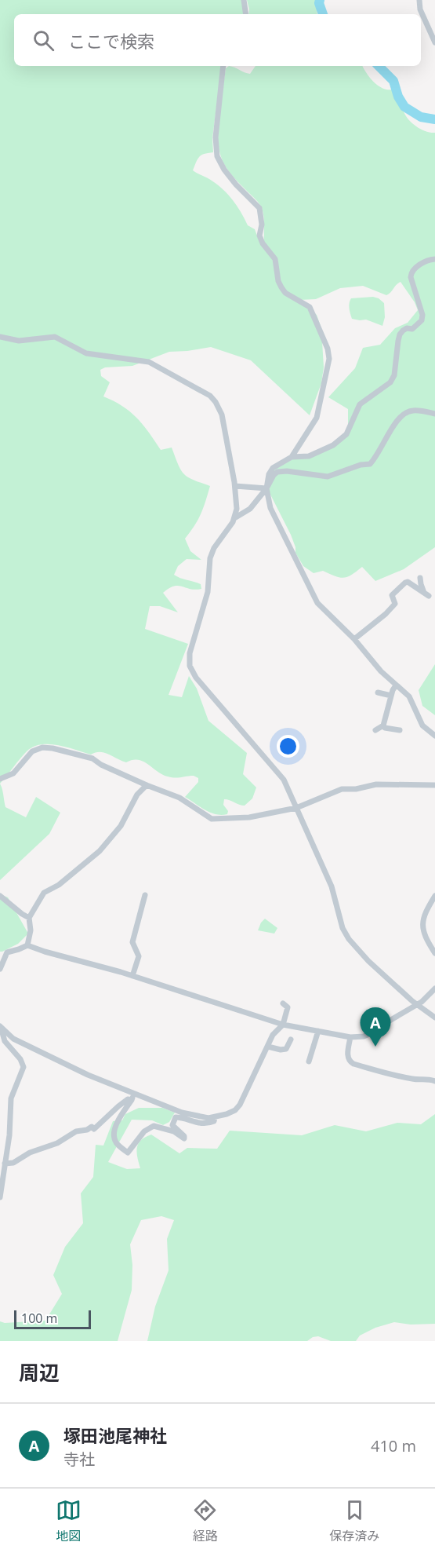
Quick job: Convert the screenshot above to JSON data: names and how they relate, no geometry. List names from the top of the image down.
{
  "scale_bar": "100 m",
  "page": {
    "search": "ここで検索",
    "pins": "A",
    "scale": "100 m",
    "heading": "周辺",
    "list": [
      {
        "mark": "A",
        "name": "塚田池尾神社",
        "note": "寺社",
        "value": "410 m"
      }
    ],
    "nav": ["地図", "経路", "保存済み"]
  }
}
